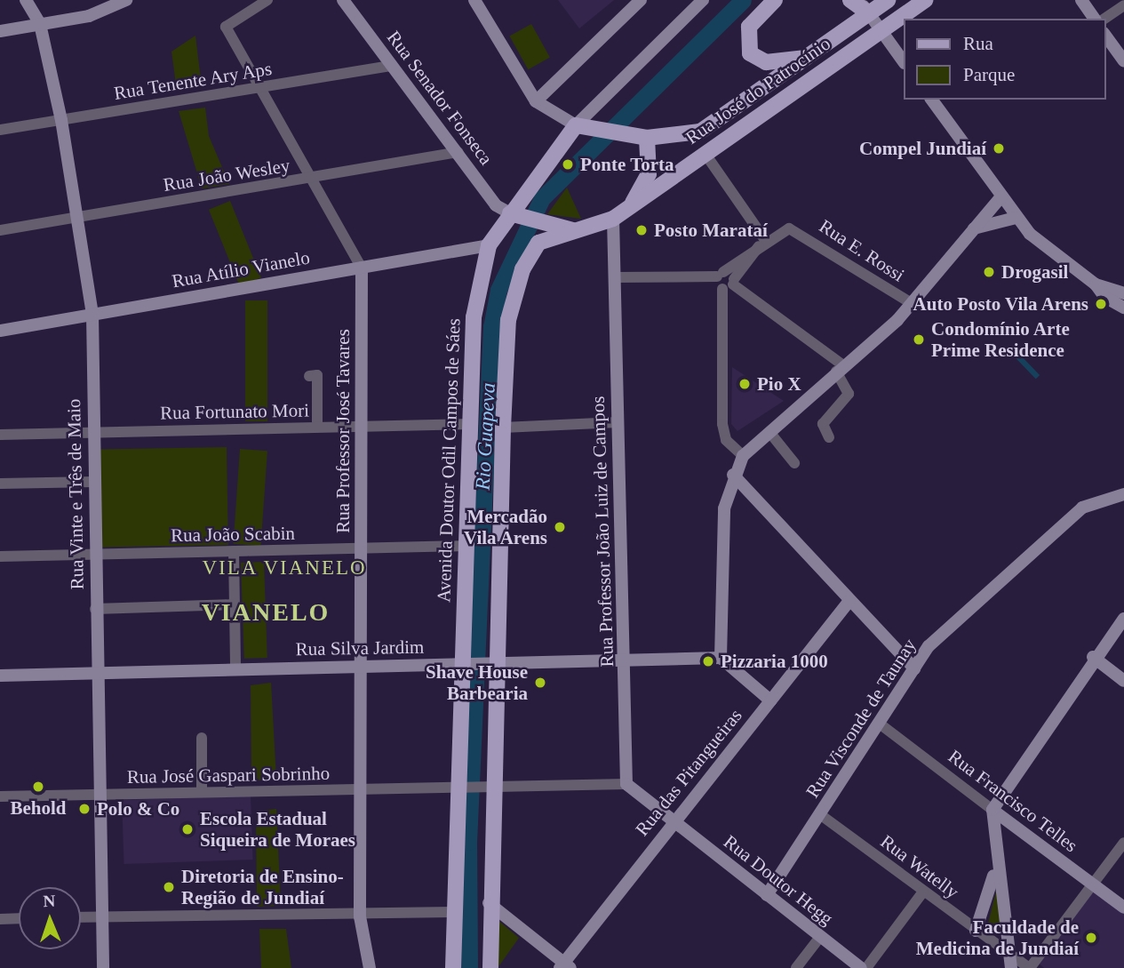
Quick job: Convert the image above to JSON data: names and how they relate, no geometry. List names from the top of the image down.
{
  "streets": {
    "main road": ["Rua José do Patrocínio", "Avenida Doutor Odil Campos de Sáes"],
    "street": [
      "Rua Tenente Ary Aps",
      "Rua Senador Fonseca",
      "Rua João Wesley",
      "Rua E. Rossi",
      "Rua Atílio Vianelo",
      "Rua Fortunato Mori",
      "Rua Professor José Tavares",
      "Rua Vinte e Três de Maio",
      "Rua Professor João Luiz de Campos",
      "Rua João Scabin",
      "Rua Silva Jardim",
      "Rua Visconde de Taunay",
      "Rua das Pitangueiras",
      "Rua José Gaspari Sobrinho",
      "Rua Francisco Telles",
      "Rua Watelly",
      "Rua Doutor Hegg"
    ]
  },
  "crossings": [
    ["Rua Tenente Ary Aps", "Rua Senador Fonseca"],
    ["Rua Tenente Ary Aps", "Rua Vinte e Três de Maio"],
    ["Rua José do Patrocínio", "Avenida Doutor Odil Campos de Sáes"],
    ["Rua José do Patrocínio", "Rua Professor João Luiz de Campos"],
    ["Rua Senador Fonseca", "Rua João Wesley"],
    ["Rua Senador Fonseca", "Avenida Doutor Odil Campos de Sáes"],
    ["Rua João Wesley", "Rua Vinte e Três de Maio"],
    ["Rua Atílio Vianelo", "Rua Professor José Tavares"],
    ["Rua Atílio Vianelo", "Avenida Doutor Odil Campos de Sáes"],
    ["Rua Atílio Vianelo", "Rua Vinte e Três de Maio"],
    ["Rua Fortunato Mori", "Rua Professor José Tavares"],
    ["Rua Fortunato Mori", "Avenida Doutor Odil Campos de Sáes"],
    ["Rua Fortunato Mori", "Rua Vinte e Três de Maio"],
    ["Rua Professor José Tavares", "Rua João Scabin"],
    ["Rua Professor José Tavares", "Rua Silva Jardim"],
    ["Rua Professor José Tavares", "Rua José Gaspari Sobrinho"],
    ["Avenida Doutor Odil Campos de Sáes", "Rua João Scabin"],
    ["Avenida Doutor Odil Campos de Sáes", "Rua Silva Jardim"],
    ["Avenida Doutor Odil Campos de Sáes", "Rua José Gaspari Sobrinho"],
    ["Rua Vinte e Três de Maio", "Rua João Scabin"],
    ["Rua Vinte e Três de Maio", "Rua Silva Jardim"],
    ["Rua Vinte e Três de Maio", "Rua José Gaspari Sobrinho"],
    ["Rua Professor João Luiz de Campos", "Rua Silva Jardim"],
    ["Rua Visconde de Taunay", "Rua Francisco Telles"],
    ["Rua Visconde de Taunay", "Rua Watelly"],
    ["Rua Visconde de Taunay", "Rua Doutor Hegg"],
    ["Rua das Pitangueiras", "Rua Doutor Hegg"]
  ],
  "districts": ["VILA VIANELO", "VIANELO"],
  "water": ["Rio Guapeva"],
  "places": [
    "Compel Jundiaí",
    "Ponte Torta",
    "Posto Marataí",
    "Drogasil",
    "Auto Posto Vila Arens",
    "Condomínio Arte Prime Residence",
    "Pio X",
    "Mercadão Vila Arens",
    "Pizzaria 1000",
    "Shave House Barbearia",
    "Behold",
    "Polo & Co",
    "Escola Estadual Siqueira de Moraes",
    "Diretoria de Ensino- Região de Jundiaí",
    "Faculdade de Medicina de Jundiaí"
  ],
  "legend": ["Rua", "Parque"],
  "north": "top"
}
